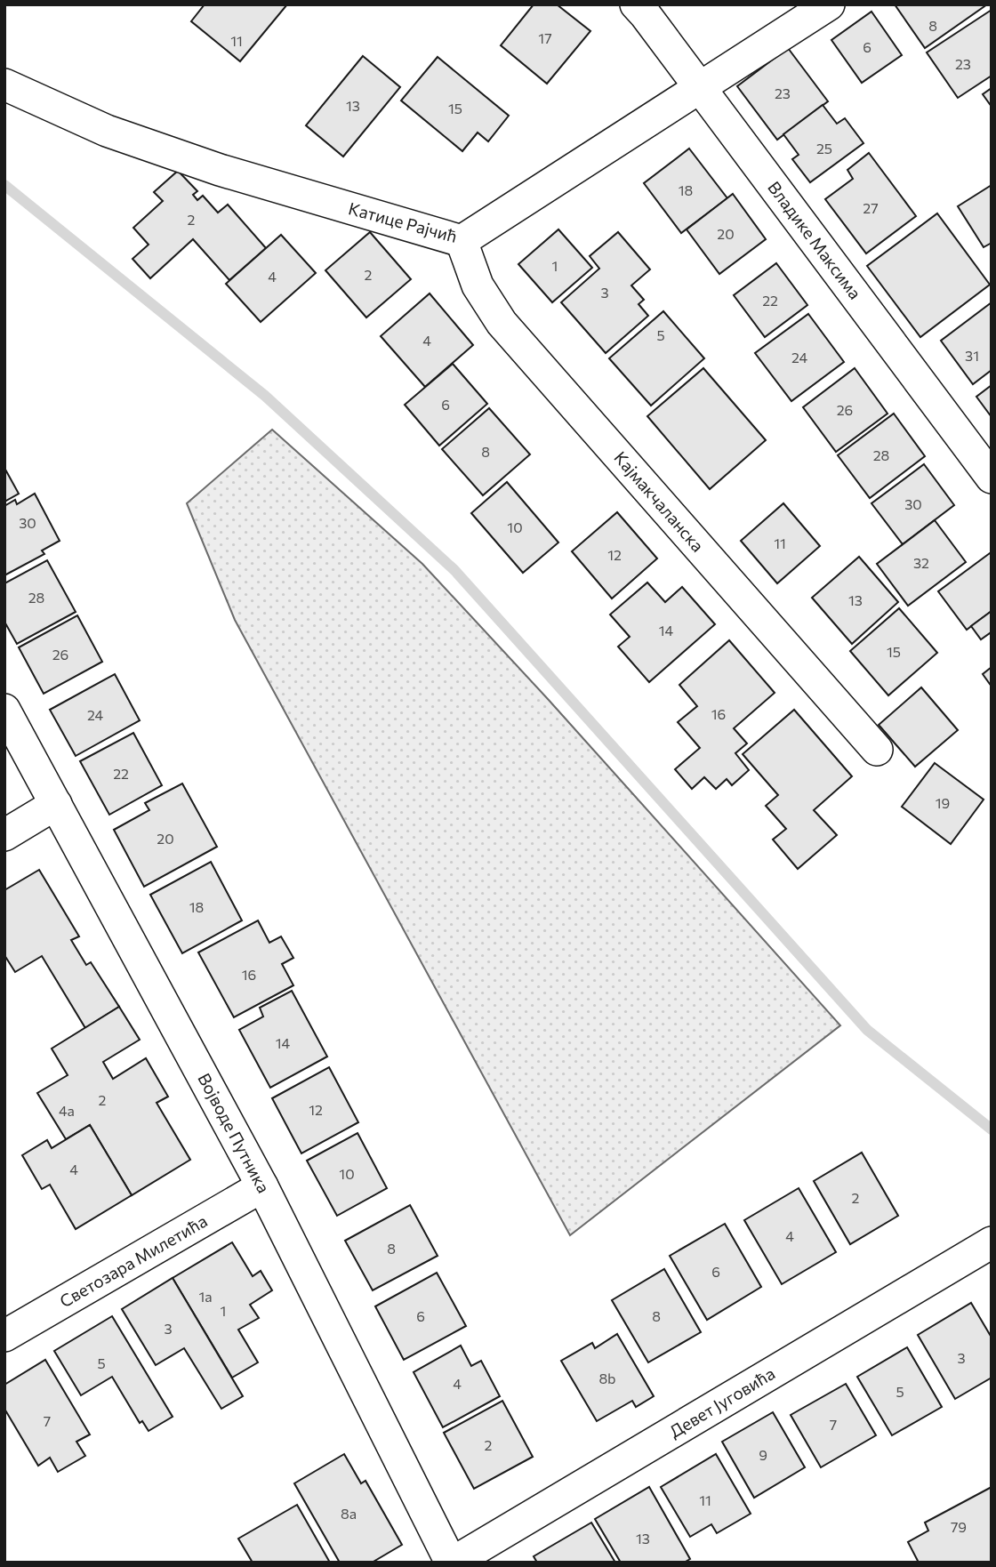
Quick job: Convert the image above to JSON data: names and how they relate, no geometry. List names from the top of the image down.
{
  "streets": {
    "street": [
      "Катице Рајчић",
      "Владике Максима",
      "Кајмакчаланска",
      "Војводе Путника",
      "Светозара Милетића",
      "Девет Југовића"
    ]
  },
  "crossings": [
    ["Катице Рајчић", "Владике Максима"],
    ["Катице Рајчић", "Кајмакчаланска"],
    ["Војводе Путника", "Светозара Милетића"],
    ["Војводе Путника", "Девет Југовића"]
  ],
  "house_numbers": [
    "8",
    "17",
    "11",
    "6",
    "23",
    "23",
    "13",
    "15",
    "25",
    "18",
    "27",
    "2",
    "20",
    "1",
    "2",
    "4",
    "3",
    "22",
    "5",
    "4",
    "31",
    "24",
    "6",
    "26",
    "8",
    "28",
    "30",
    "30",
    "10",
    "11",
    "12",
    "32",
    "28",
    "13",
    "14",
    "15",
    "26",
    "16",
    "24",
    "22",
    "19",
    "20",
    "18",
    "16",
    "14",
    "2",
    "12",
    "4a",
    "4",
    "10",
    "2",
    "4",
    "8",
    "6",
    "1a",
    "1",
    "6",
    "8",
    "3",
    "3",
    "5",
    "8b",
    "4",
    "5",
    "7",
    "7",
    "2",
    "9",
    "11",
    "8a",
    "79",
    "13"
  ]
}
